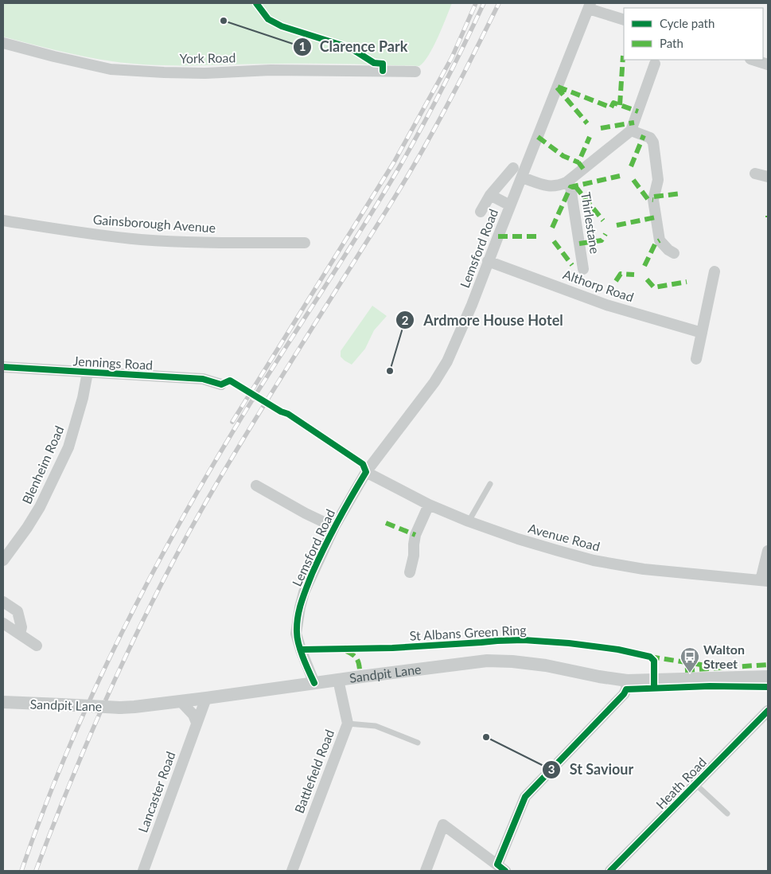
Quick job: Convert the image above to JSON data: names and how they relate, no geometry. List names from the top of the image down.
{
  "streets": {
    "street": [
      "York Road",
      "Thirlestane",
      "Gainsborough Avenue",
      "Lemsford Road",
      "Althorp Road",
      "Jennings Road",
      "Blenheim Road",
      "Avenue Road",
      "Sandpit Lane",
      "Battlefield Road",
      "Heath Road",
      "Lancaster Road"
    ],
    "cycle path": ["St Albans Green Ring"]
  },
  "crossings": [
    ["Thirlestane", "Lemsford Road"],
    ["Lemsford Road", "Althorp Road"],
    ["Lemsford Road", "Avenue Road"],
    ["Lemsford Road", "Sandpit Lane"],
    ["Jennings Road", "Blenheim Road"],
    ["Sandpit Lane", "Battlefield Road"],
    ["Sandpit Lane", "Lancaster Road"]
  ],
  "places": {
    "other": ["Clarence Park", "Ardmore House Hotel", "St Saviour"],
    "bus stop": ["Walton Street"]
  },
  "legend": ["Cycle path", "Path"]
}
